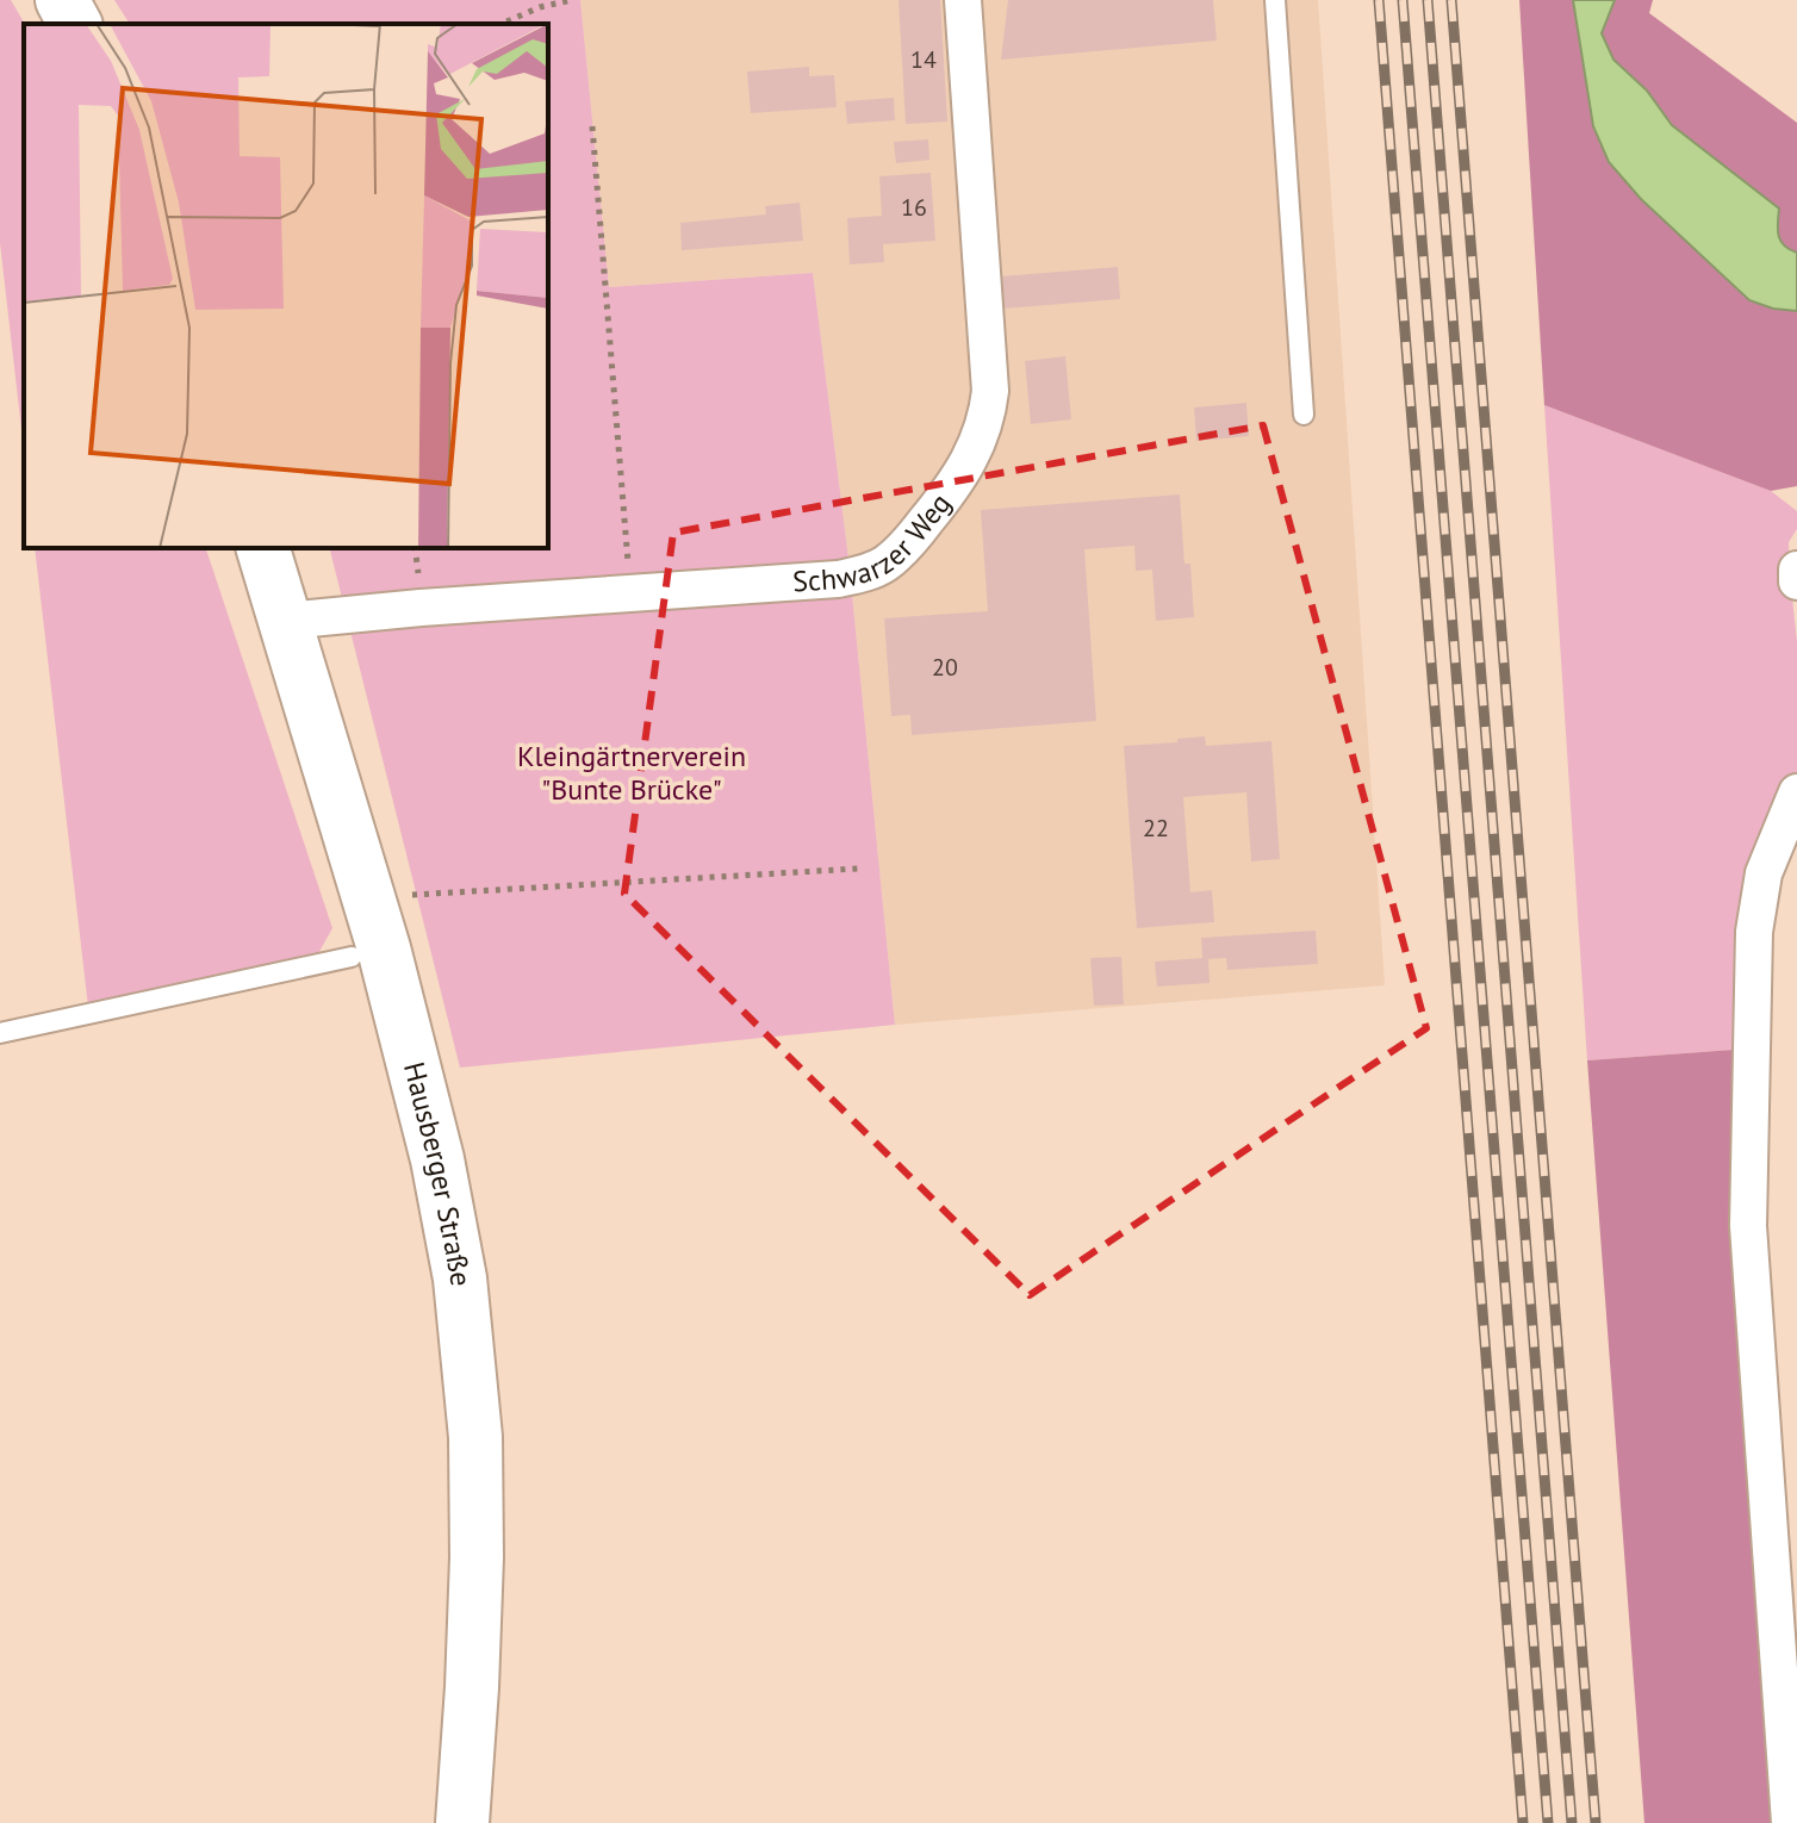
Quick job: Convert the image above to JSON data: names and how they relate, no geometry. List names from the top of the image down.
{
  "streets": {
    "main road": ["Hausberger Straße"],
    "street": ["Schwarzer Weg"]
  },
  "crossings": [
    ["Schwarzer Weg", "Hausberger Straße"]
  ],
  "parks": ["Kleingärtnerverein \"Bunte Brücke\""],
  "house_numbers": [
    "14",
    "16",
    "20",
    "22"
  ]
}
